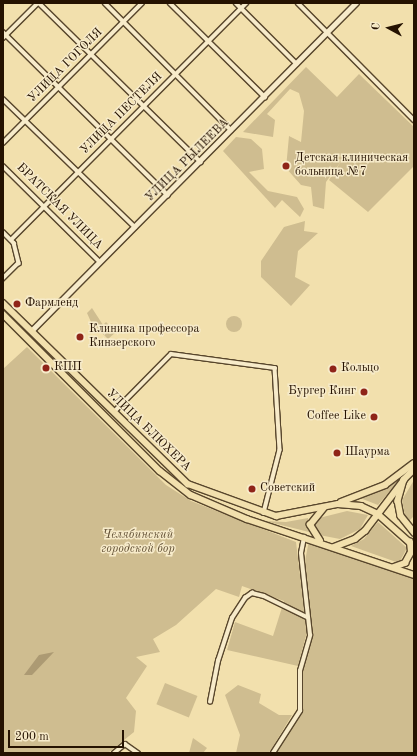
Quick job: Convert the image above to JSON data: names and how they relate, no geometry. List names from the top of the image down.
{
  "streets": {
    "main road": ["УЛИЦА БЛЮХЕРА"],
    "street": [
      "УЛИЦА ГОГОЛЯ",
      "УЛИЦА ПЕСТЕЛЯ",
      "УЛИЦА РЫЛЕЕВА",
      "БРАТСКАЯ УЛИЦА"
    ]
  },
  "crossings": [
    ["УЛИЦА ПЕСТЕЛЯ", "БРАТСКАЯ УЛИЦА"],
    ["УЛИЦА РЫЛЕЕВА", "БРАТСКАЯ УЛИЦА"],
    ["УЛИЦА РЫЛЕЕВА", "УЛИЦА БЛЮХЕРА"]
  ],
  "parks": ["Челябинский городской бор"],
  "places": [
    "Детская клиническая больница №7",
    "Фармленд",
    "Клиника профессора Кинзерского",
    "КПП",
    "Кольцо",
    "Бургер Кинг",
    "Coffee Like",
    "Шаурма",
    "Советский"
  ],
  "scale_bar": "200 m",
  "north": "left"
}
